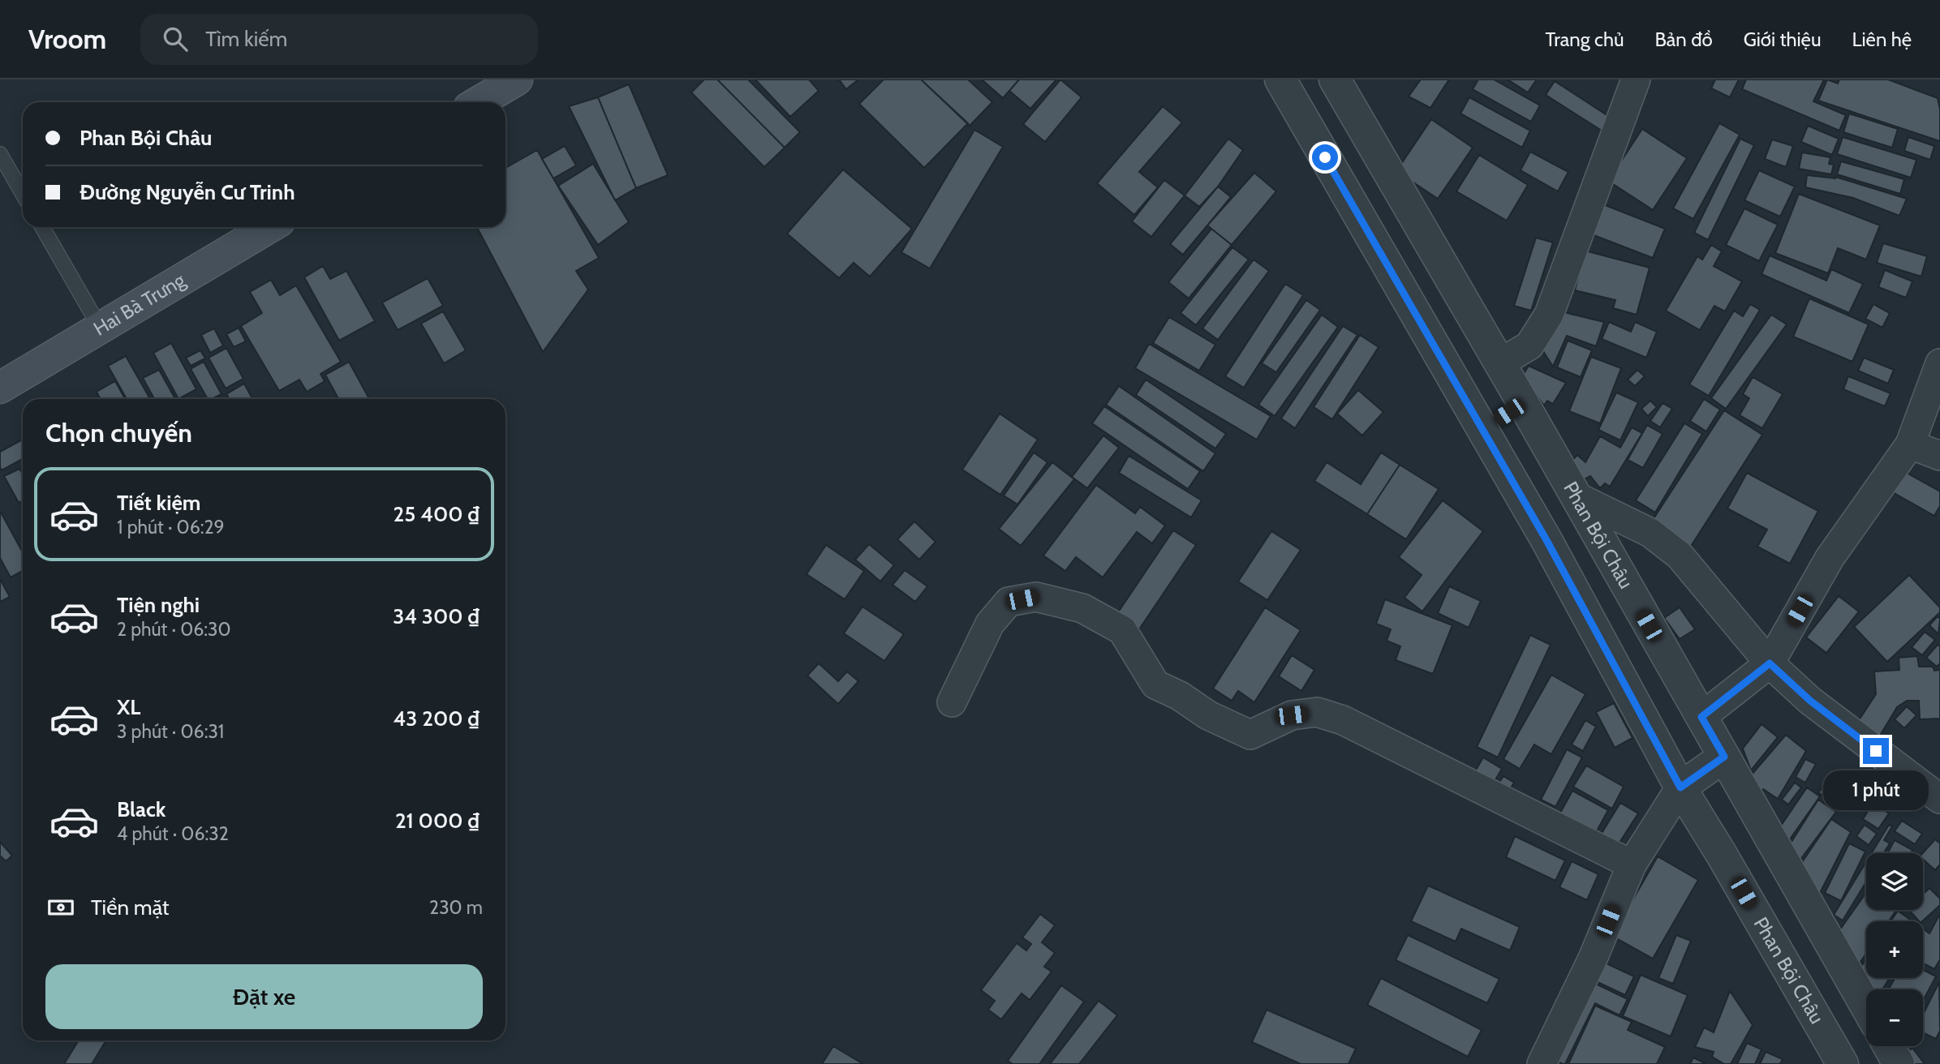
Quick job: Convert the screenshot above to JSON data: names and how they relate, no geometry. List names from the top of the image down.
{
  "streets": {
    "main road": ["Hai Bà Trưng"],
    "street": ["Phan Bội Châu"]
  },
  "page": {
    "header": "Vroom",
    "search": "Tìm kiếm",
    "nav": [
      "Trang chủ",
      "Bản đồ",
      "Giới thiệu",
      "Liên hệ"
    ],
    "banner": ["Phan Bội Châu", "Đường Nguyễn Cư Trinh"],
    "heading": "Chọn chuyến",
    "list": [
      {
        "name": "Tiết kiệm",
        "note": "1 phút · 06:29",
        "value": "25 400 ₫"
      },
      {
        "name": "Tiện nghi",
        "note": "2 phút · 06:30",
        "value": "34 300 ₫"
      },
      {
        "name": "XL",
        "note": "3 phút · 06:31",
        "value": "43 200 ₫"
      },
      {
        "name": "Black",
        "note": "4 phút · 06:32",
        "value": "21 000 ₫"
      }
    ],
    "bubble": "1 phút",
    "map_buttons": ["+", "−"],
    "pay": ["Tiền mặt", "230 m"],
    "buttons": "Đặt xe"
  }
}
